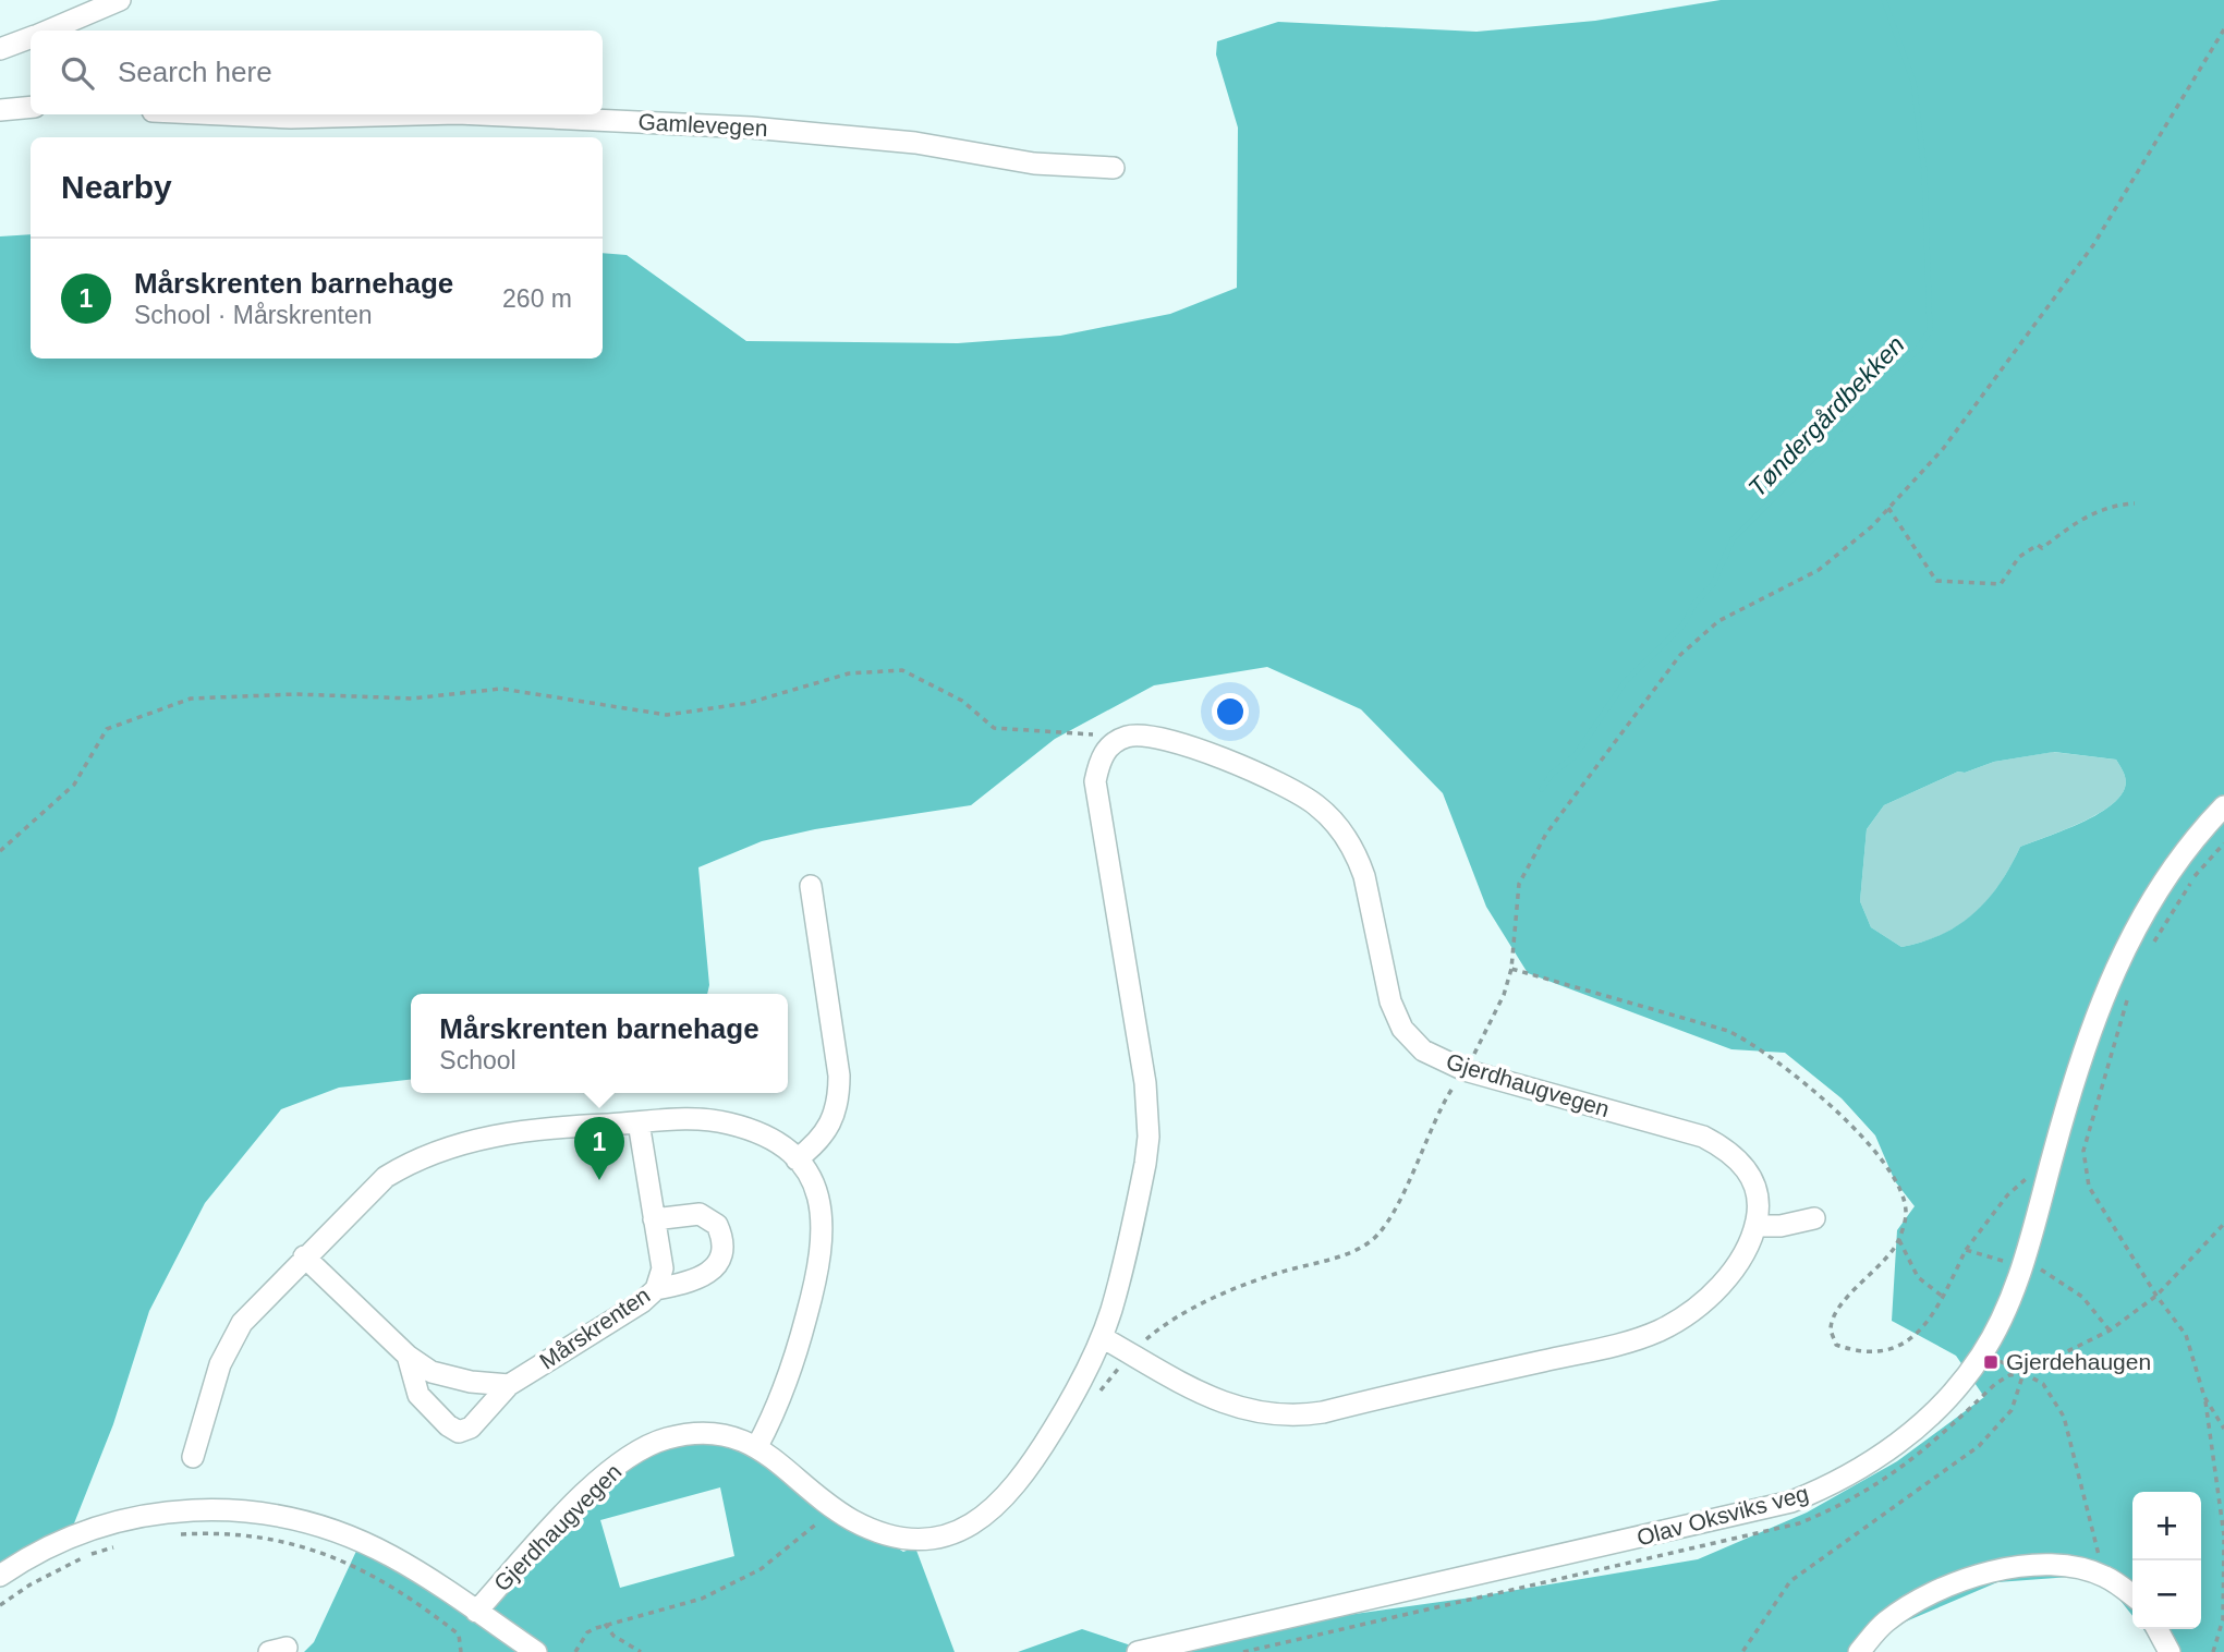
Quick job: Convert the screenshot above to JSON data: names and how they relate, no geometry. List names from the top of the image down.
{
  "streets": {
    "street": [
      "Gamlevegen",
      "Gjerdhaugvegen",
      "Mårskrenten",
      "Olav Oksviks veg"
    ]
  },
  "water": ["Tøndergårdbekken"],
  "places": {
    "transit": ["Gjerdehaugen"]
  },
  "page": {
    "search": "Search here",
    "heading": "Nearby",
    "list": [
      {
        "mark": "1",
        "name": "Mårskrenten barnehage",
        "note": "School · Mårskrenten",
        "value": "260 m"
      }
    ],
    "popup": ["Mårskrenten barnehage", "School"],
    "pins": "1",
    "map_buttons": ["+", "−"]
  }
}
